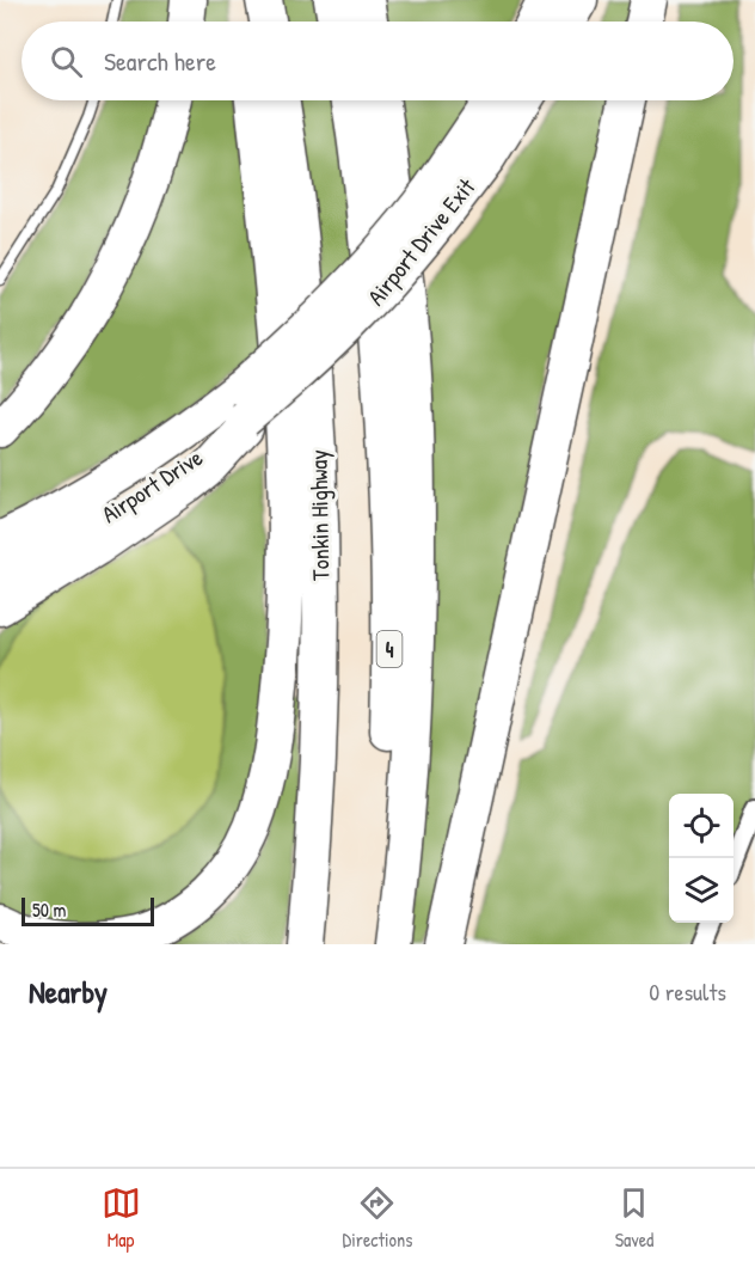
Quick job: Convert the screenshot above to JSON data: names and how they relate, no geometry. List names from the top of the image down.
{
  "streets": {
    "highway": [
      "Airport Drive Exit",
      "Airport Drive",
      "Tonkin Highway",
      "4"
    ]
  },
  "crossings": [
    ["Airport Drive Exit", "Airport Drive"]
  ],
  "scale_bar": "50 m",
  "page": {
    "search": "Search here",
    "scale": "50 m",
    "heading": ["Nearby", "0 results"],
    "nav": ["Map", "Directions", "Saved"]
  }
}
